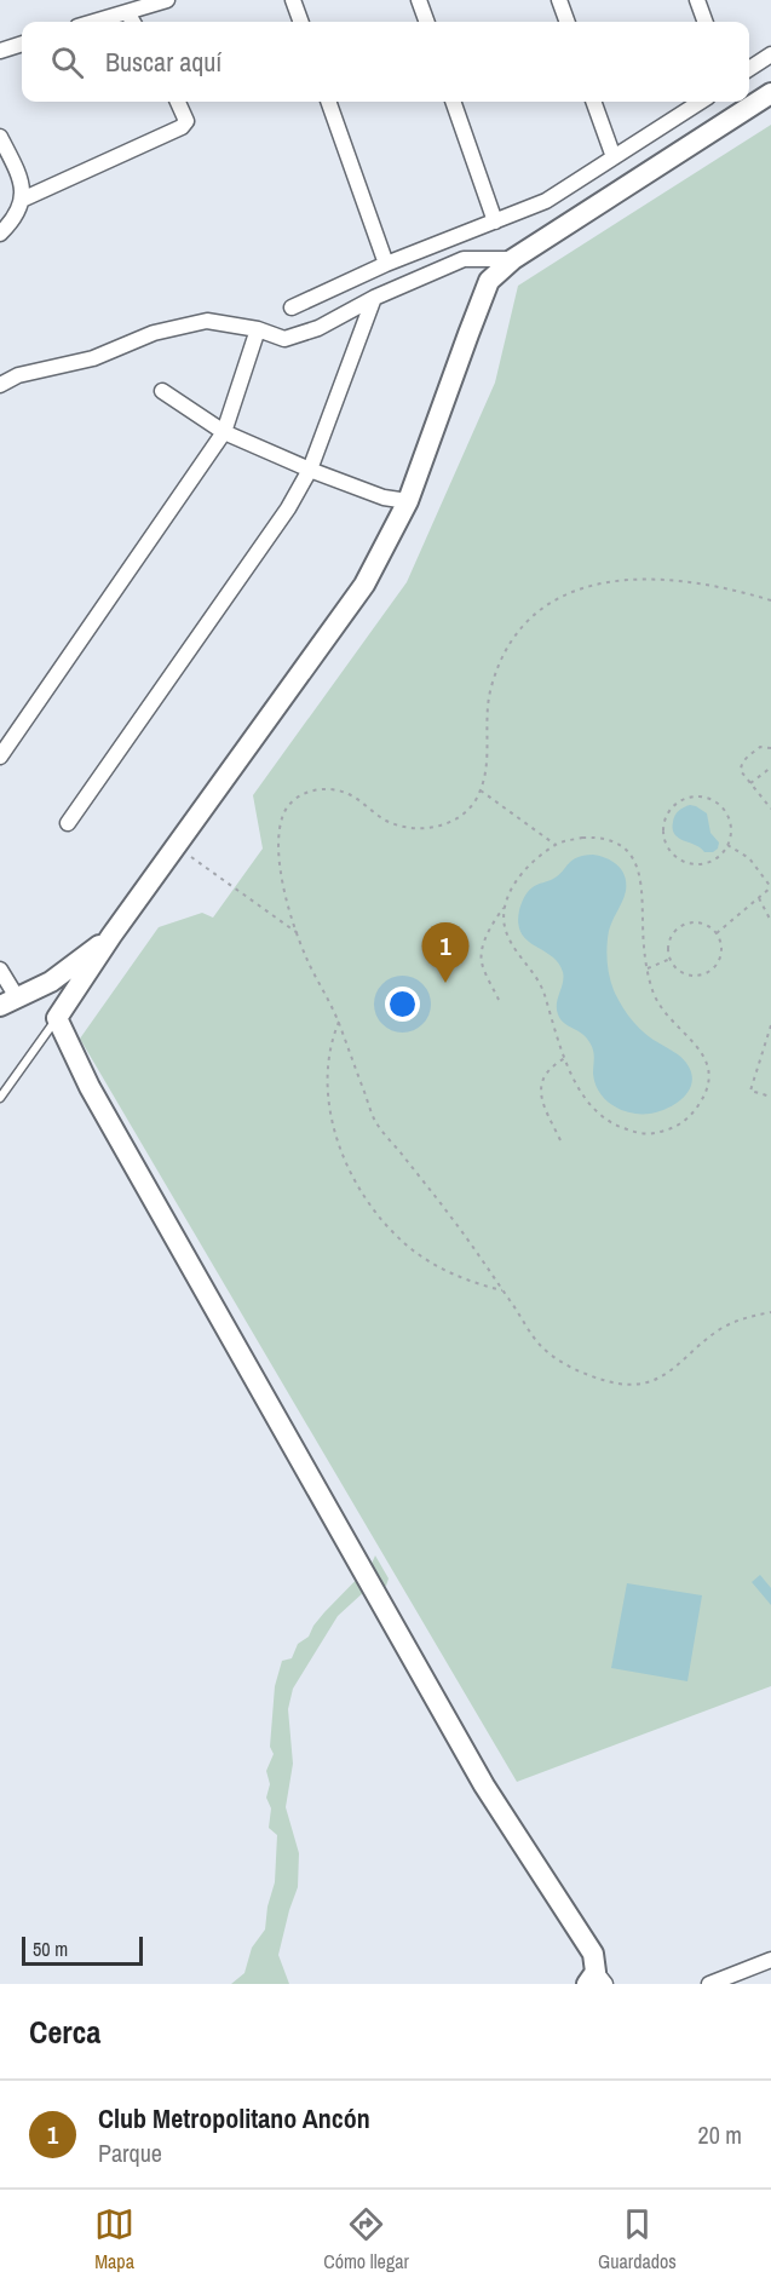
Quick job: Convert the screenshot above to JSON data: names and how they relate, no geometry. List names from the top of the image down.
{
  "scale_bar": "50 m",
  "page": {
    "search": "Buscar aquí",
    "pins": "1",
    "scale": "50 m",
    "heading": "Cerca",
    "list": [
      {
        "mark": "1",
        "name": "Club Metropolitano Ancón",
        "note": "Parque",
        "value": "20 m"
      }
    ],
    "nav": ["Mapa", "Cómo llegar", "Guardados"]
  }
}
